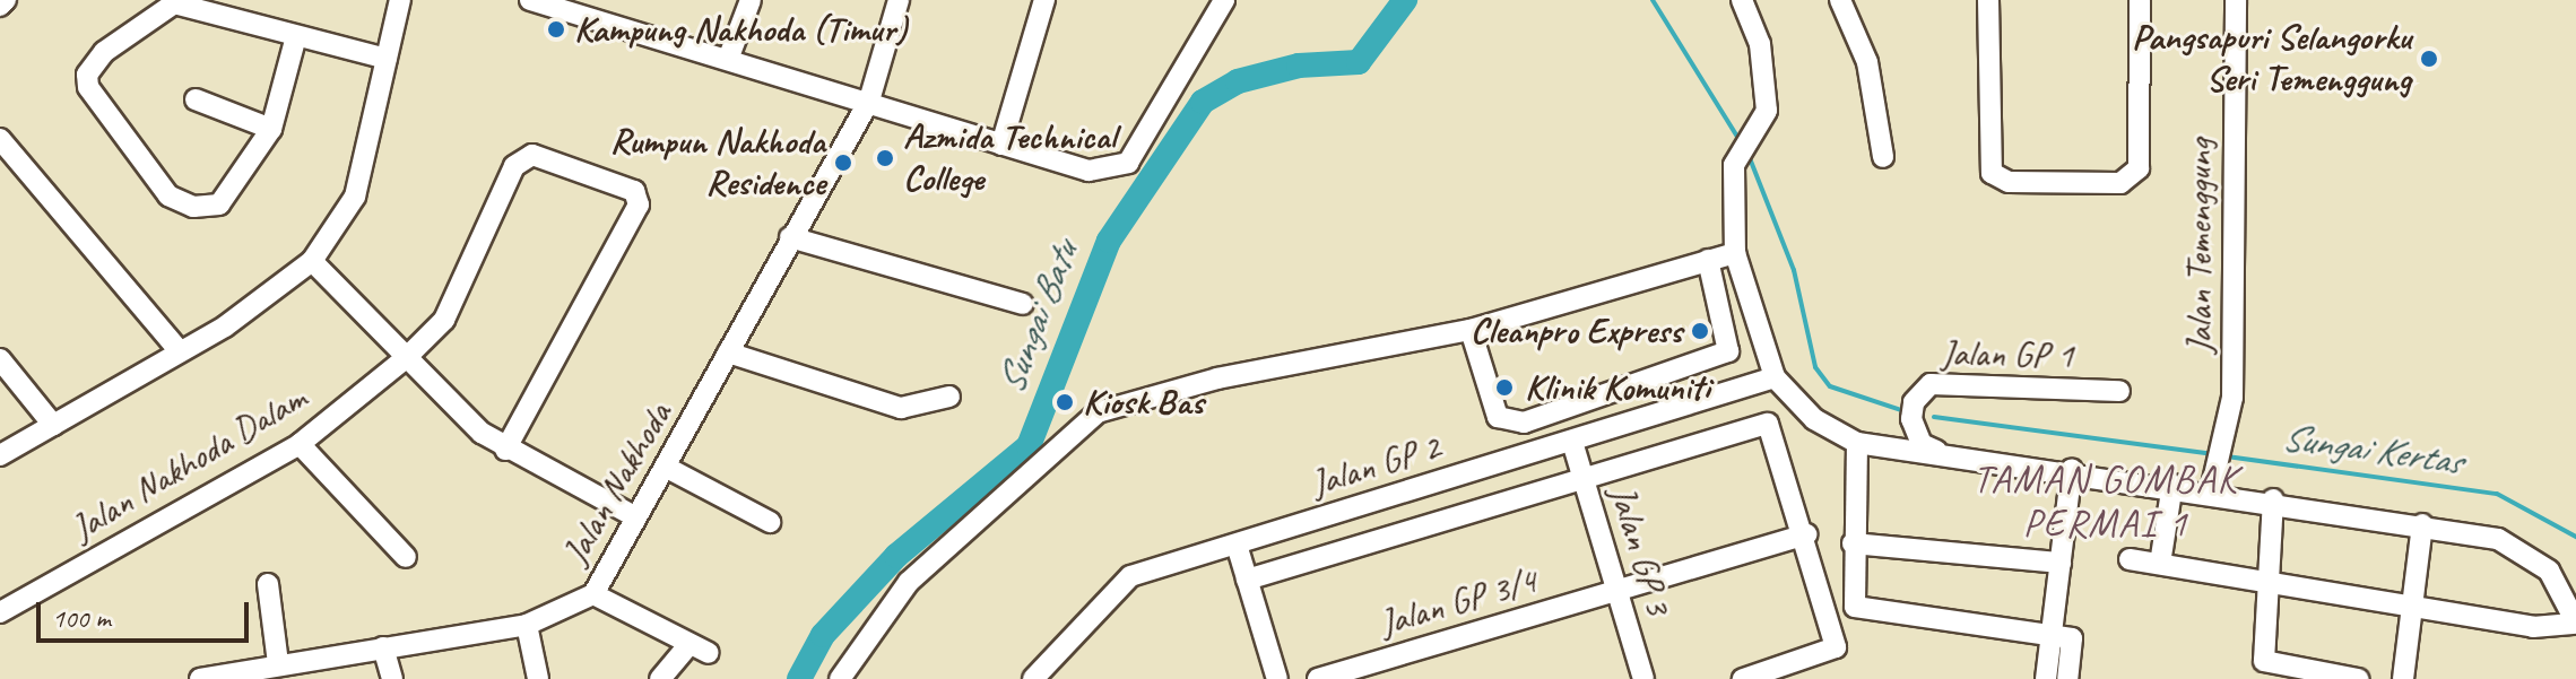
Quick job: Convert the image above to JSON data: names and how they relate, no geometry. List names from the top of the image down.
{
  "streets": {
    "street": [
      "Jalan Temenggung",
      "Jalan GP 1",
      "Jalan Nakhoda Dalam",
      "Jalan GP 2",
      "Jalan Nakhoda",
      "Jalan GP 3",
      "Jalan GP 3/4"
    ]
  },
  "crossings": [
    ["Jalan GP 2", "Jalan GP 3"],
    ["Jalan GP 3", "Jalan GP 3/4"]
  ],
  "districts": ["TAMAN GOMBAK PERMAI 1"],
  "water": ["Sungai Batu", "Sungai Kertas"],
  "places": [
    "Kampung Nakhoda (Timur)",
    "Pangsapuri Selangorku Seri Temenggung",
    "Azmida Technical College",
    "Rumpun Nakhoda Residence",
    "Cleanpro Express",
    "Klinik Komuniti",
    "Kiosk Bas"
  ],
  "scale_bar": "100 m"
}
